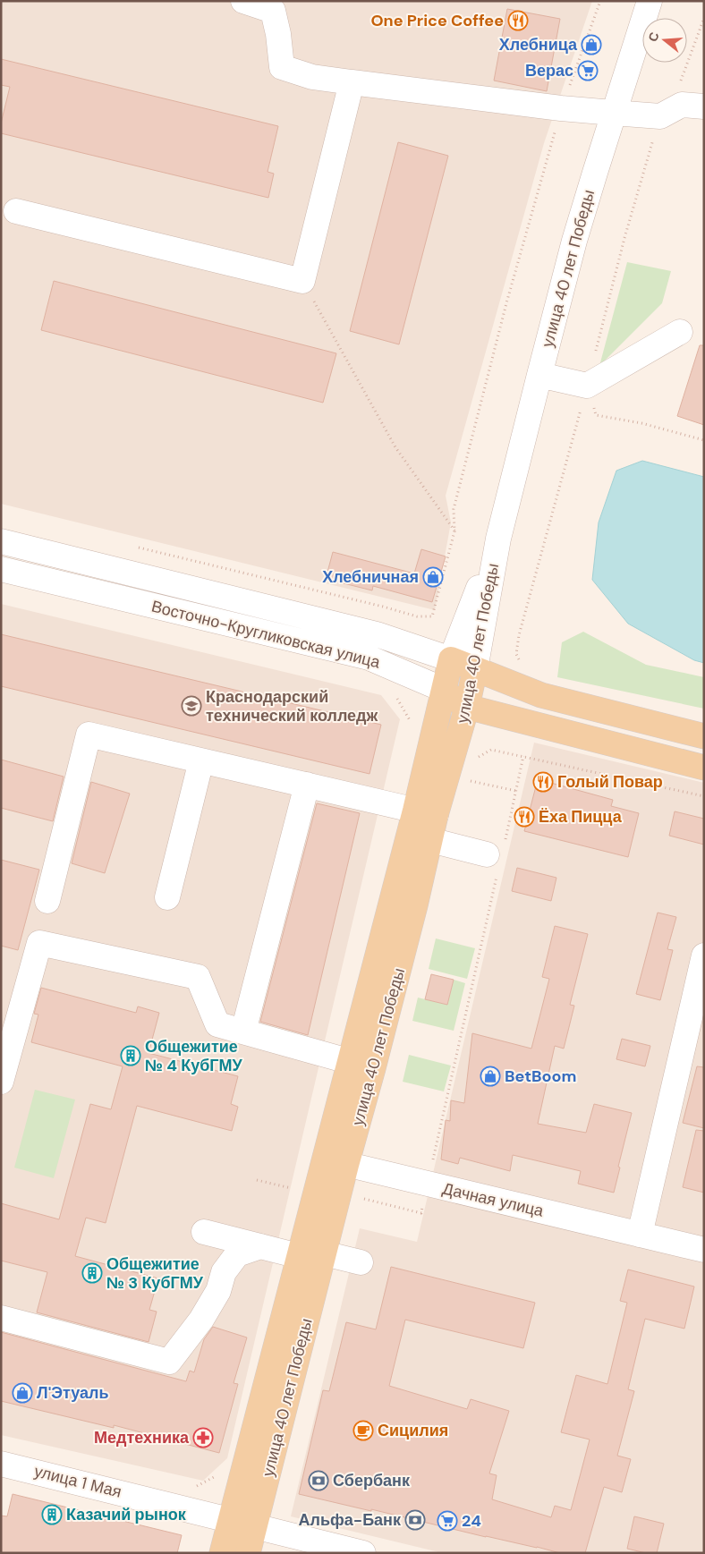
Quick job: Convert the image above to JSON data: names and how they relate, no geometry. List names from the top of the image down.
{
  "streets": {
    "main road": ["улица 40 лет Победы", "Восточно-Кругликовская улица"],
    "street": ["Дачная улица", "улица 1 Мая"]
  },
  "crossings": [
    ["улица 40 лет Победы", "Восточно-Кругликовская улица"],
    ["улица 40 лет Победы", "Дачная улица"],
    ["улица 40 лет Победы", "улица 1 Мая"]
  ],
  "places": {
    "restaurant": ["One Price Coffee", "Голый Повар", "Ёха Пицца"],
    "shop": [
      "Хлебница",
      "Хлебничная",
      "BetBoom",
      "Л'Этуаль"
    ],
    "supermarket": ["Верас", "24"],
    "school or university": ["Краснодарский технический колледж"],
    "building": ["Общежитие № 4 КубГМУ", "Общежитие № 3 КубГМУ", "Казачий рынок"],
    "cafe": ["Сицилия"],
    "pharmacy": ["Медтехника"],
    "bank": ["Сбербанк", "Альфа-Банк"]
  },
  "north": "left"
}
